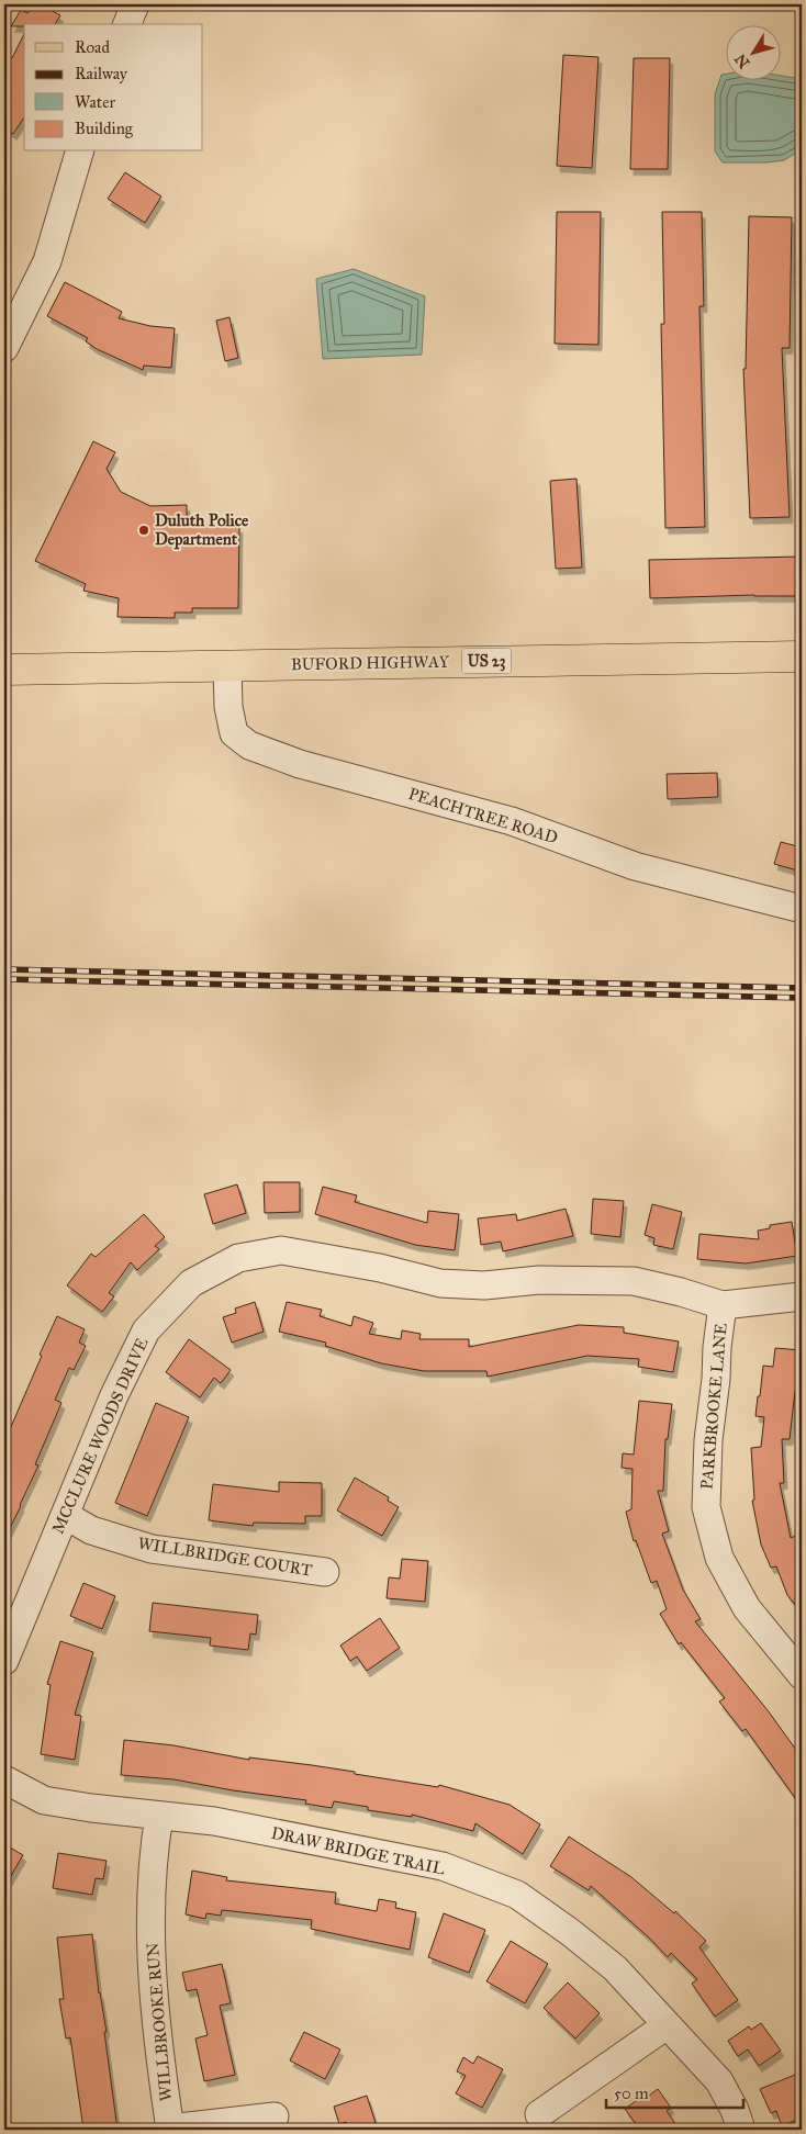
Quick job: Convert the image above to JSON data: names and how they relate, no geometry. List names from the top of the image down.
{
  "streets": {
    "main road": ["US 23", "BUFORD HIGHWAY"],
    "street": [
      "PEACHTREE ROAD",
      "PARKBROOKE LANE",
      "MCCLURE WOODS DRIVE",
      "WILLBRIDGE COURT",
      "DRAW BRIDGE TRAIL",
      "WILLBROOKE RUN"
    ]
  },
  "crossings": [
    ["BUFORD HIGHWAY", "PEACHTREE ROAD"],
    ["PARKBROOKE LANE", "MCCLURE WOODS DRIVE"],
    ["MCCLURE WOODS DRIVE", "WILLBRIDGE COURT"],
    ["DRAW BRIDGE TRAIL", "WILLBROOKE RUN"]
  ],
  "places": ["Duluth Police Department"],
  "legend": [
    "Road",
    "Railway",
    "Water",
    "Building"
  ],
  "scale_bar": "50 m",
  "north": "bottom left"
}
